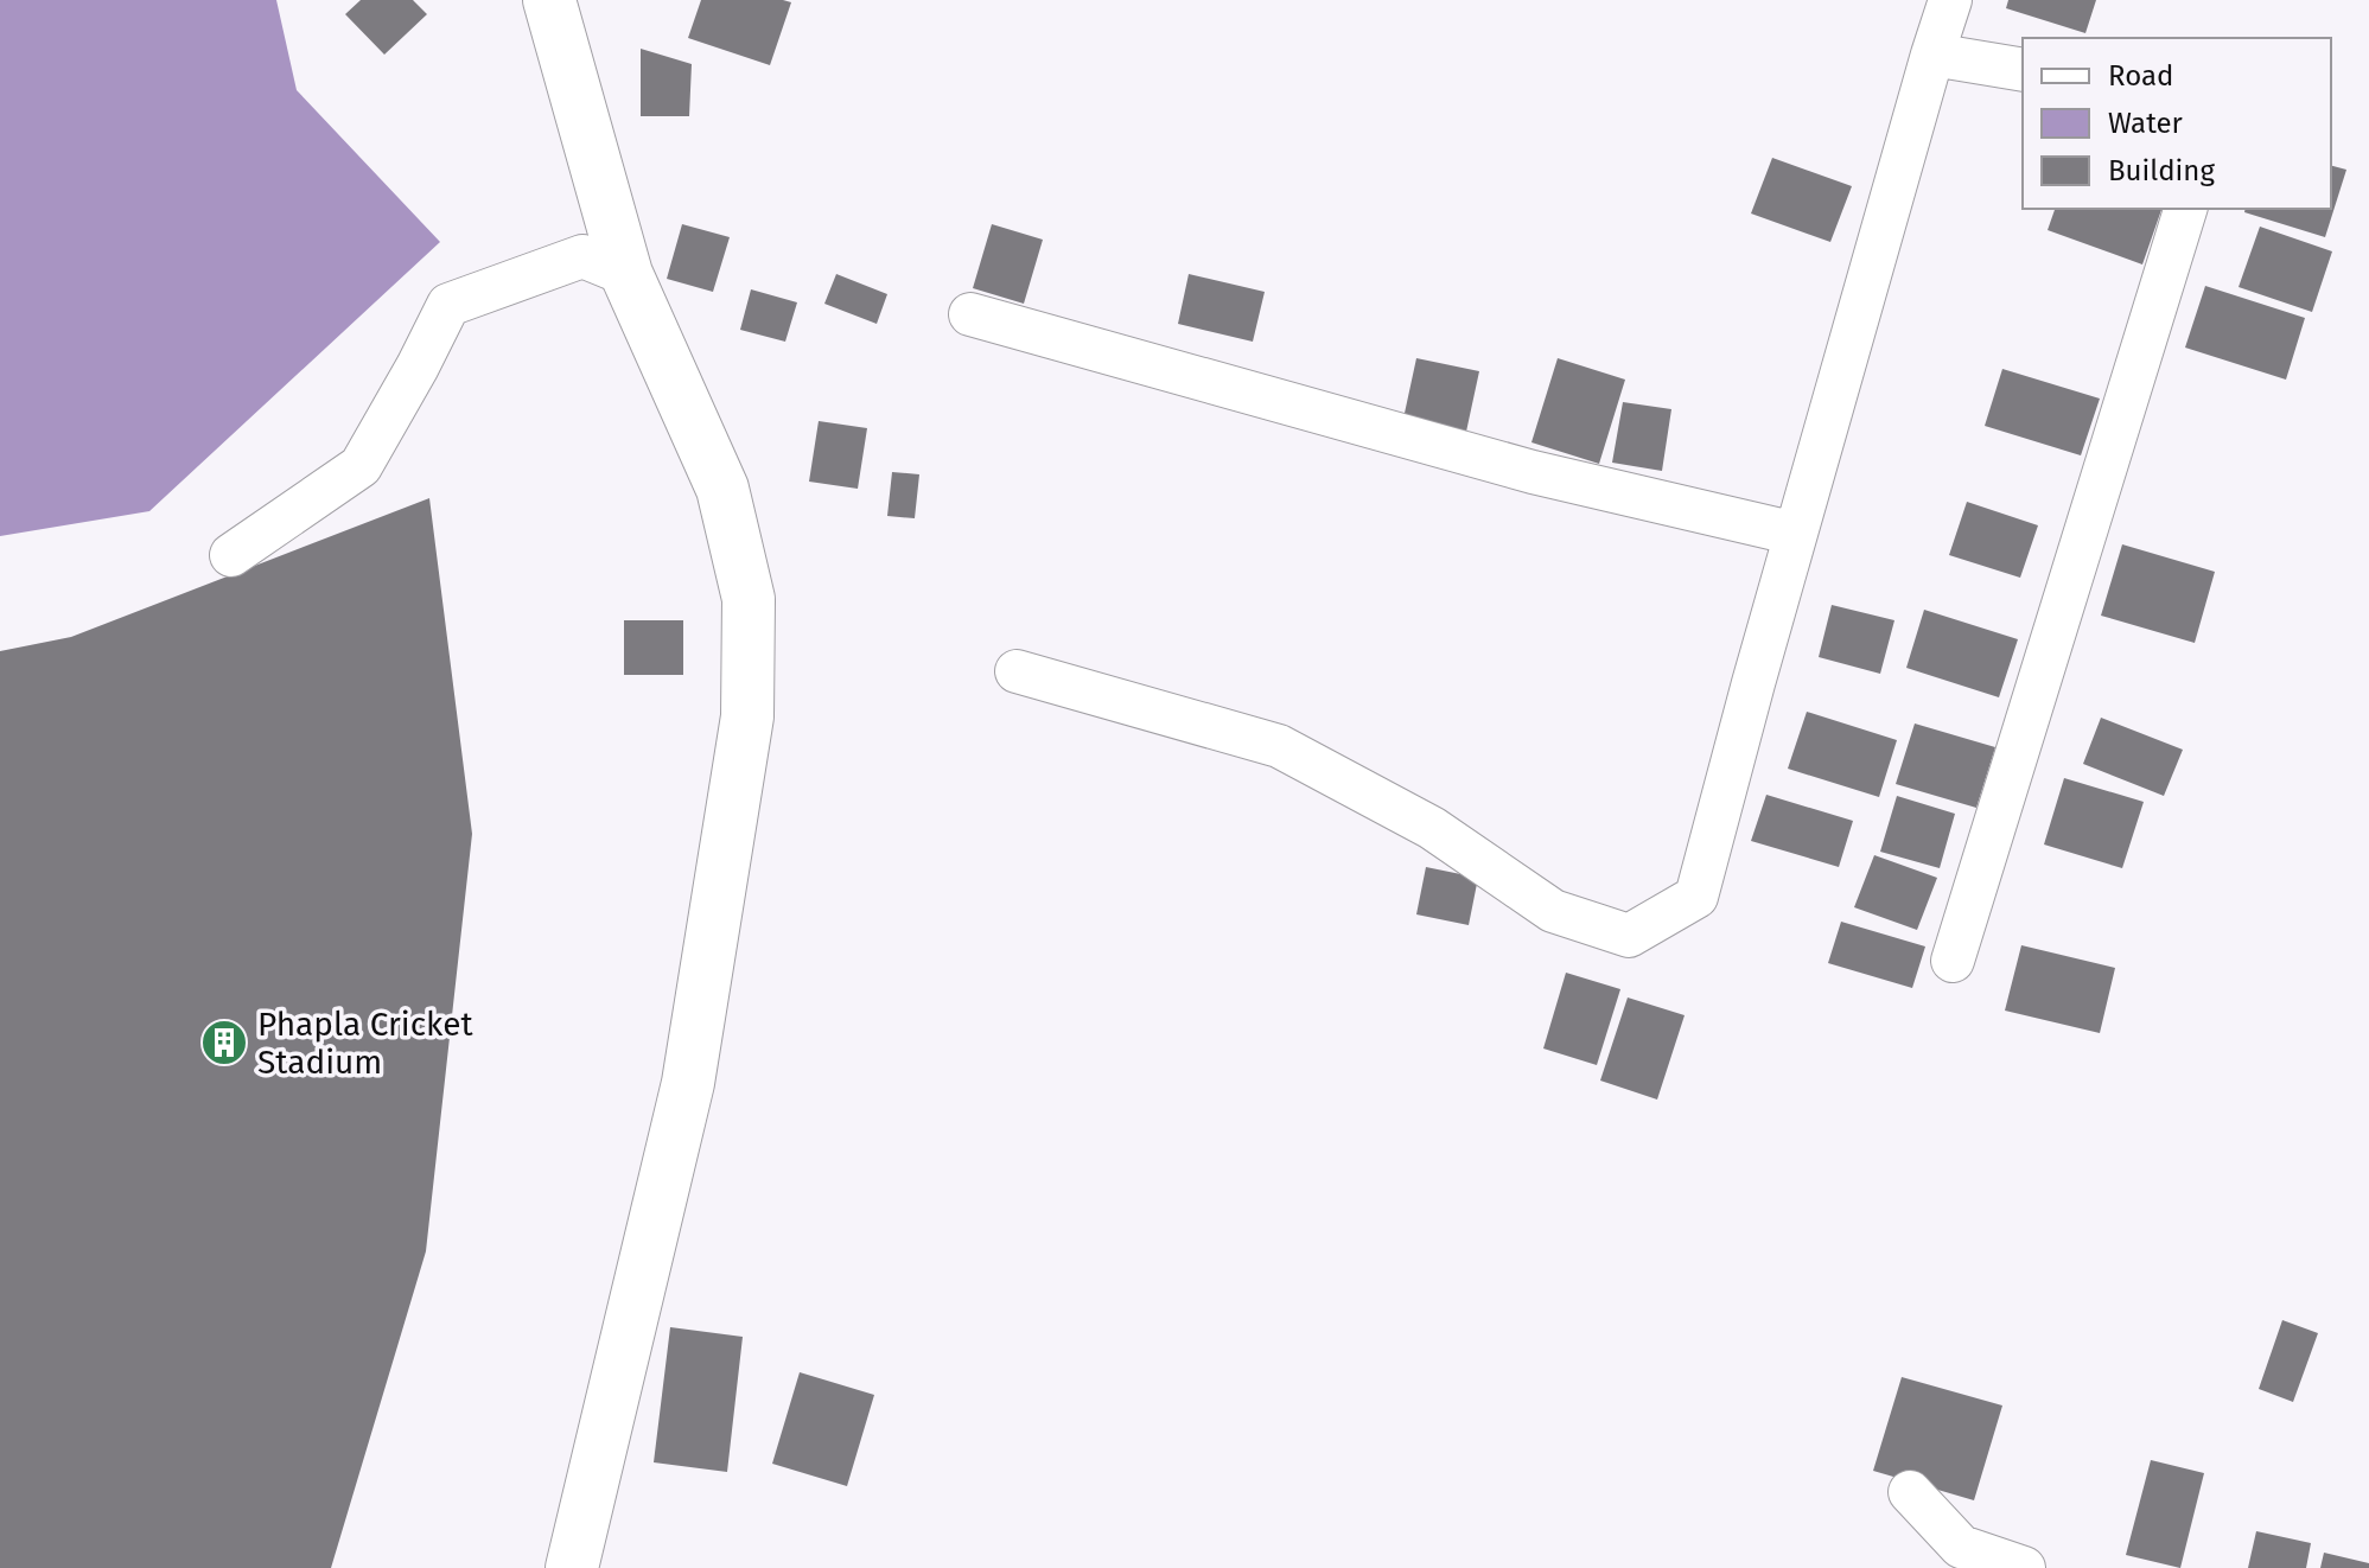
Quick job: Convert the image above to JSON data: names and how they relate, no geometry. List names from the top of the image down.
{
  "places": {
    "building": ["Phapla Cricket Stadium"]
  },
  "legend": ["Road", "Water", "Building"]
}
